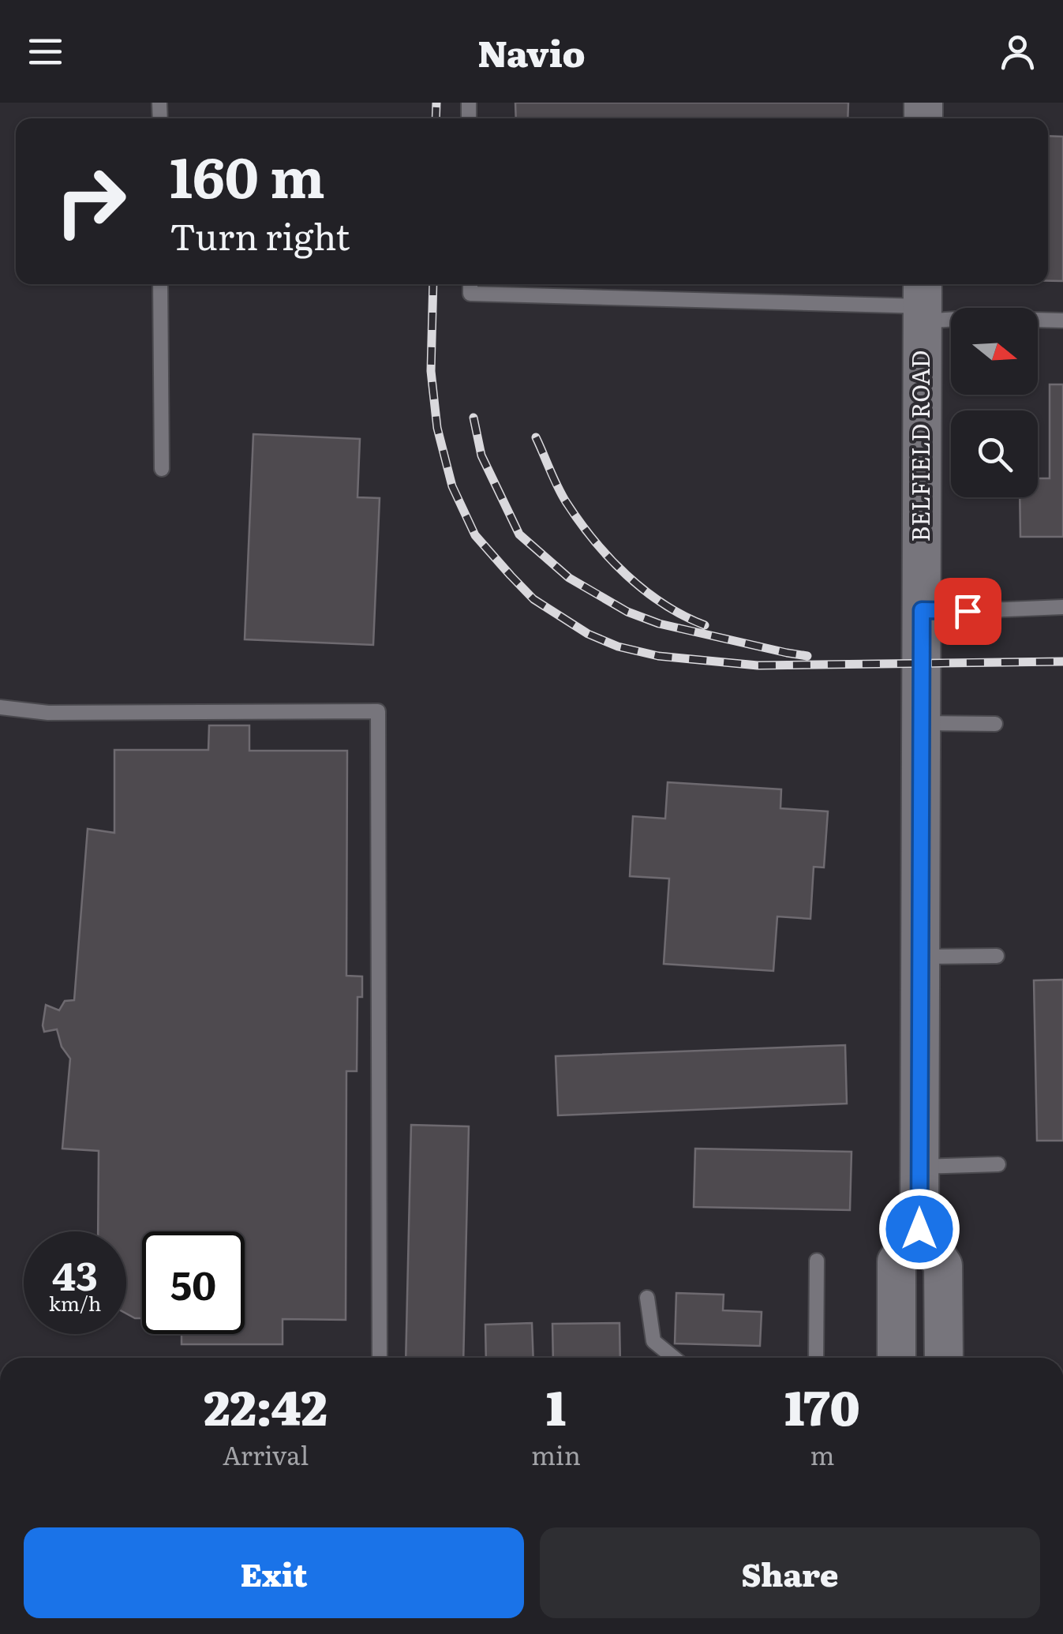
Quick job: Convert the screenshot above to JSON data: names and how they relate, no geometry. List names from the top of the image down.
{
  "streets": {
    "main road": ["BELFIELD ROAD"]
  },
  "north": "right",
  "page": {
    "header": "Navio",
    "turn": ["160 m", "Turn right"],
    "speed": "43 km/h",
    "limit": "50",
    "eta": [
      "22:42",
      "Arrival",
      "1",
      "min",
      "170",
      "m"
    ],
    "buttons": ["Exit", "Share"]
  }
}
